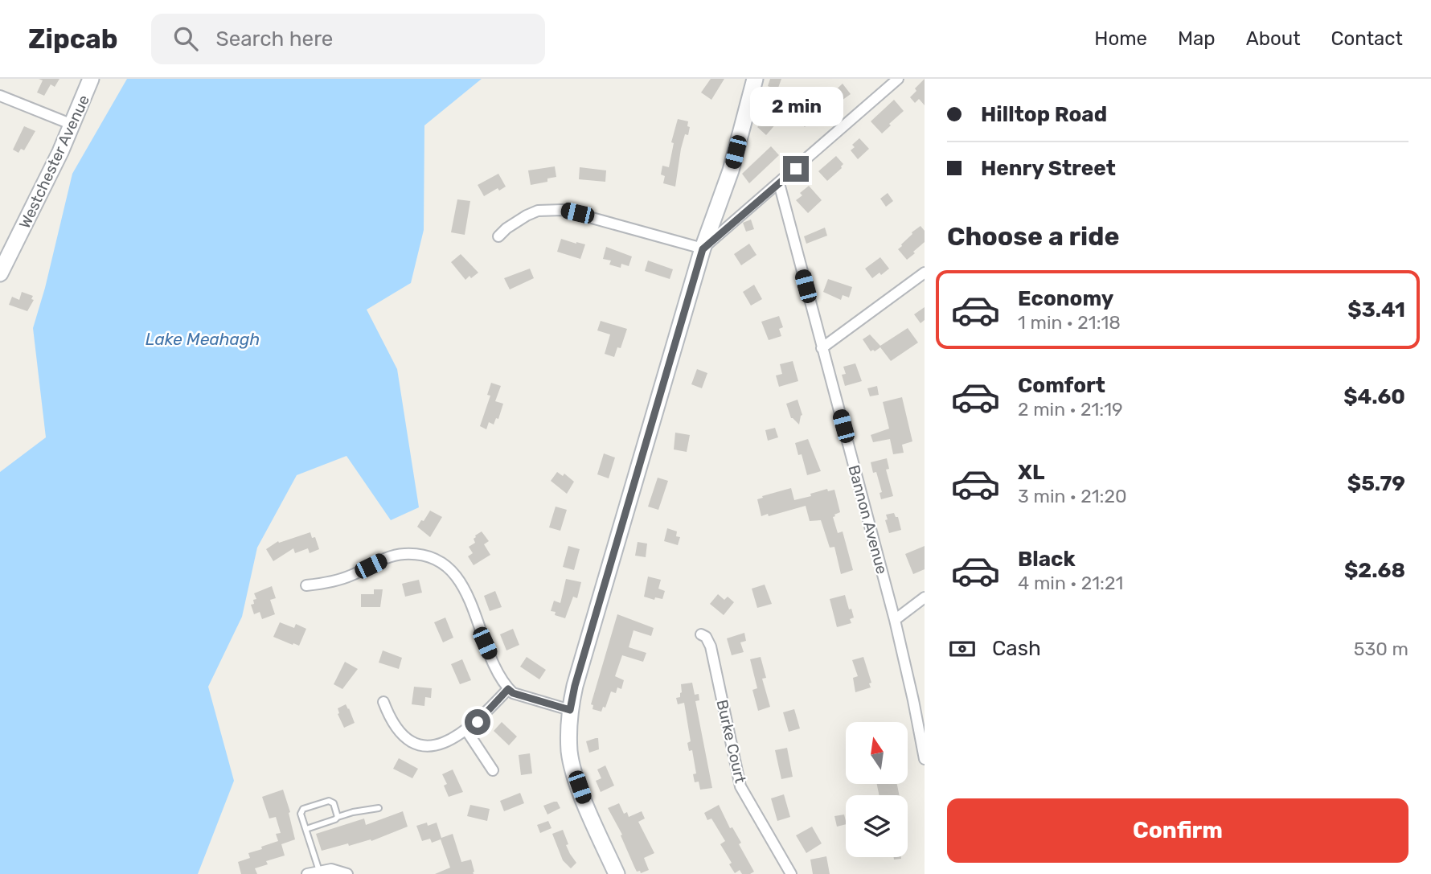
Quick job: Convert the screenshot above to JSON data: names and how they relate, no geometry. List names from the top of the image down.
{
  "streets": {
    "street": ["Westchester Avenue", "Bannon Avenue", "Burke Court"]
  },
  "water": ["Lake Meahagh"],
  "north": "top",
  "page": {
    "header": "Zipcab",
    "search": "Search here",
    "nav": [
      "Home",
      "Map",
      "About",
      "Contact"
    ],
    "banner": ["Hilltop Road", "Henry Street"],
    "bubble": "2 min",
    "heading": "Choose a ride",
    "list": [
      {
        "name": "Economy",
        "note": "1 min · 21:18",
        "value": "$3.41"
      },
      {
        "name": "Comfort",
        "note": "2 min · 21:19",
        "value": "$4.60"
      },
      {
        "name": "XL",
        "note": "3 min · 21:20",
        "value": "$5.79"
      },
      {
        "name": "Black",
        "note": "4 min · 21:21",
        "value": "$2.68"
      }
    ],
    "pay": ["Cash", "530 m"],
    "buttons": "Confirm"
  }
}
